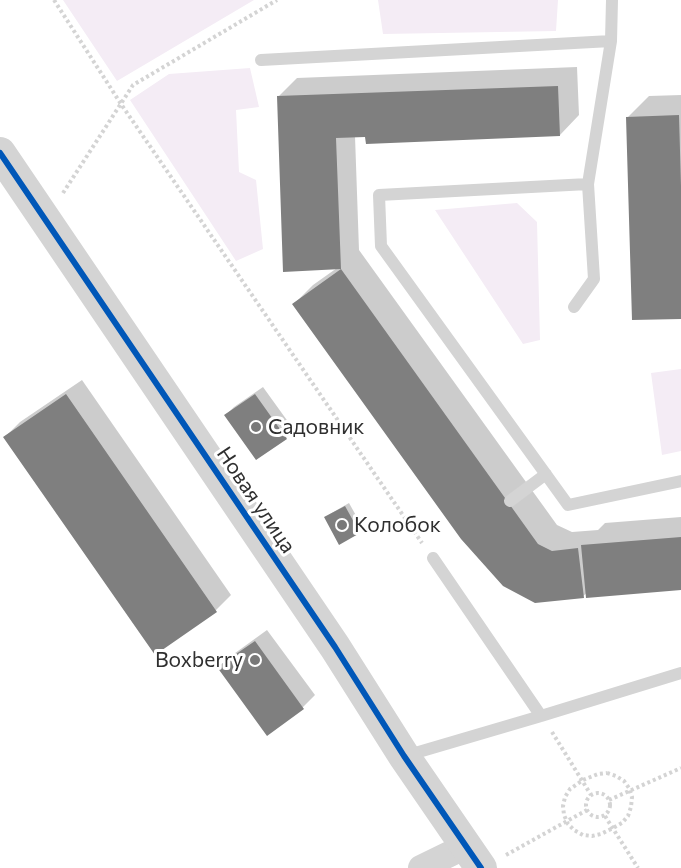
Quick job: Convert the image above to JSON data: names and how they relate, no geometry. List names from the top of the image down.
{
  "streets": {
    "street": ["Новая улица"]
  },
  "places": ["Садовник", "Колобок", "Boxberry"]
}
